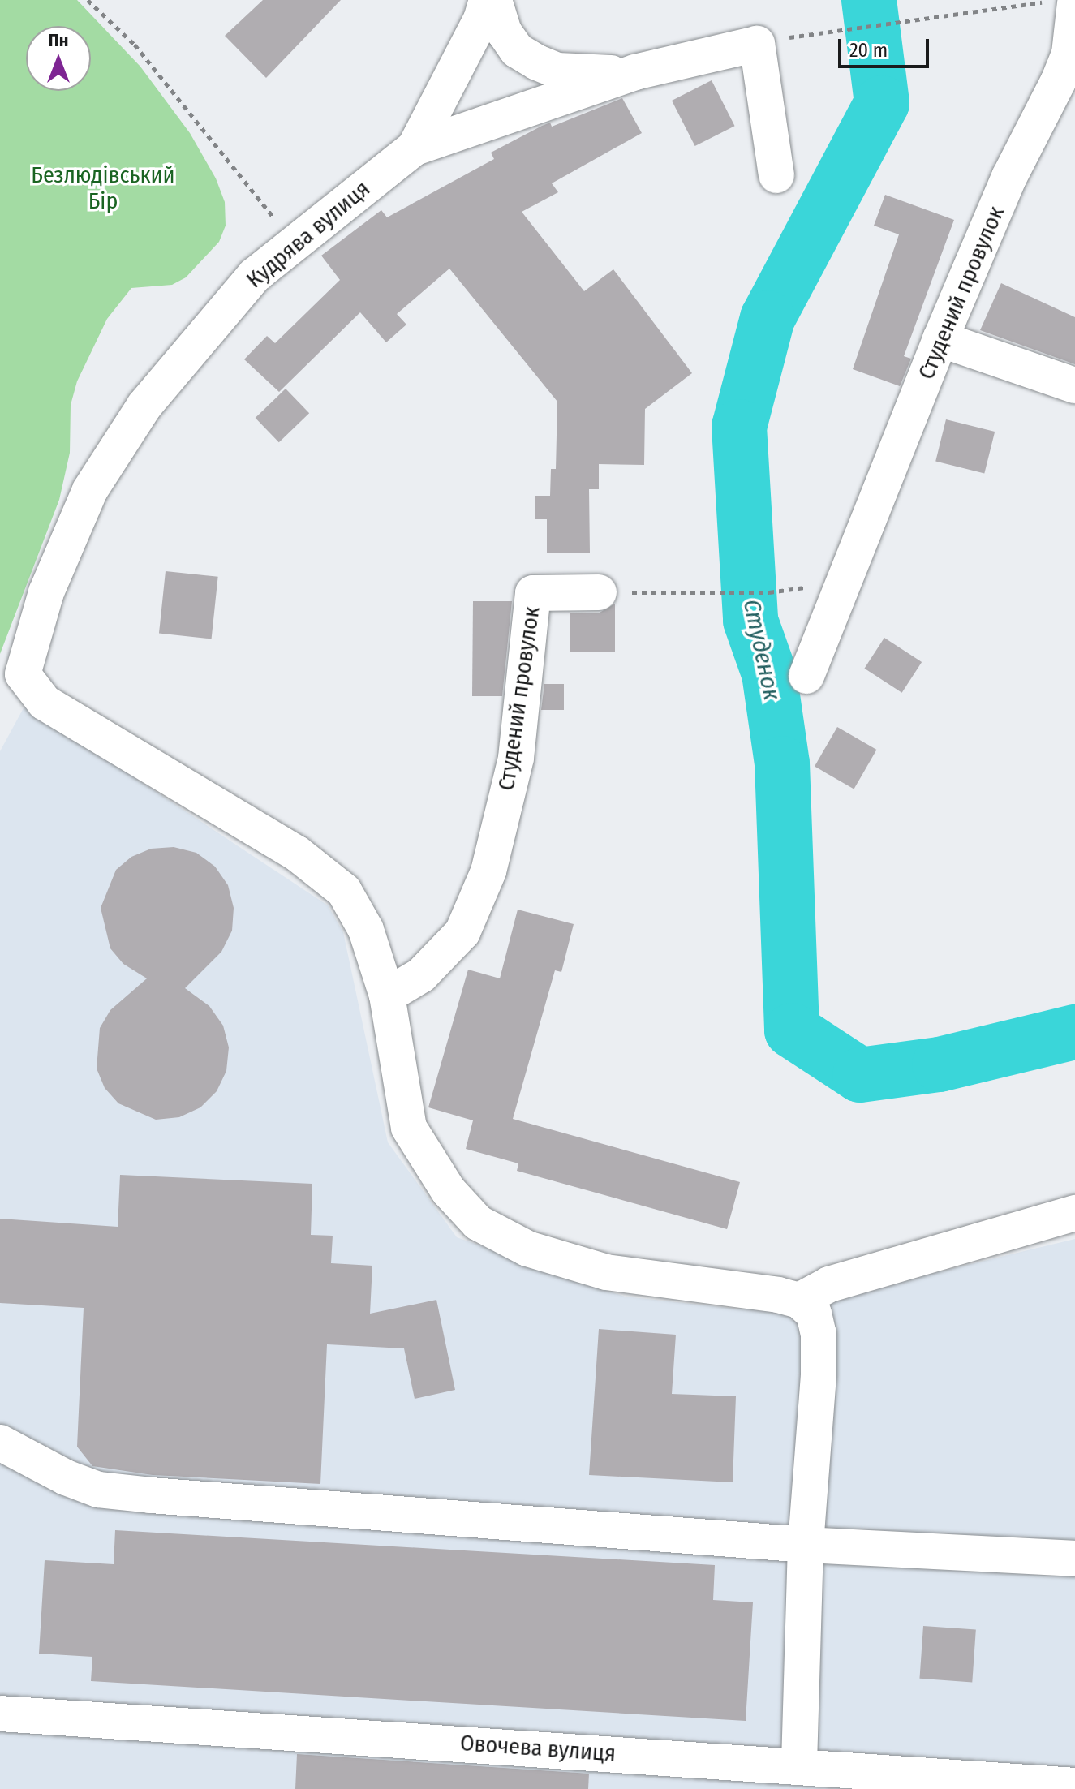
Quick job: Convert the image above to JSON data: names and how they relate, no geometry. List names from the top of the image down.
{
  "streets": {
    "street": ["Кудрява вулиця", "Студений провулок", "Овочева вулиця"]
  },
  "crossings": [
    ["Кудрява вулиця", "Студений провулок"]
  ],
  "water": ["Студенок"],
  "parks": ["Безлюдівський Бір"],
  "scale_bar": "20 m",
  "north": "top"
}
